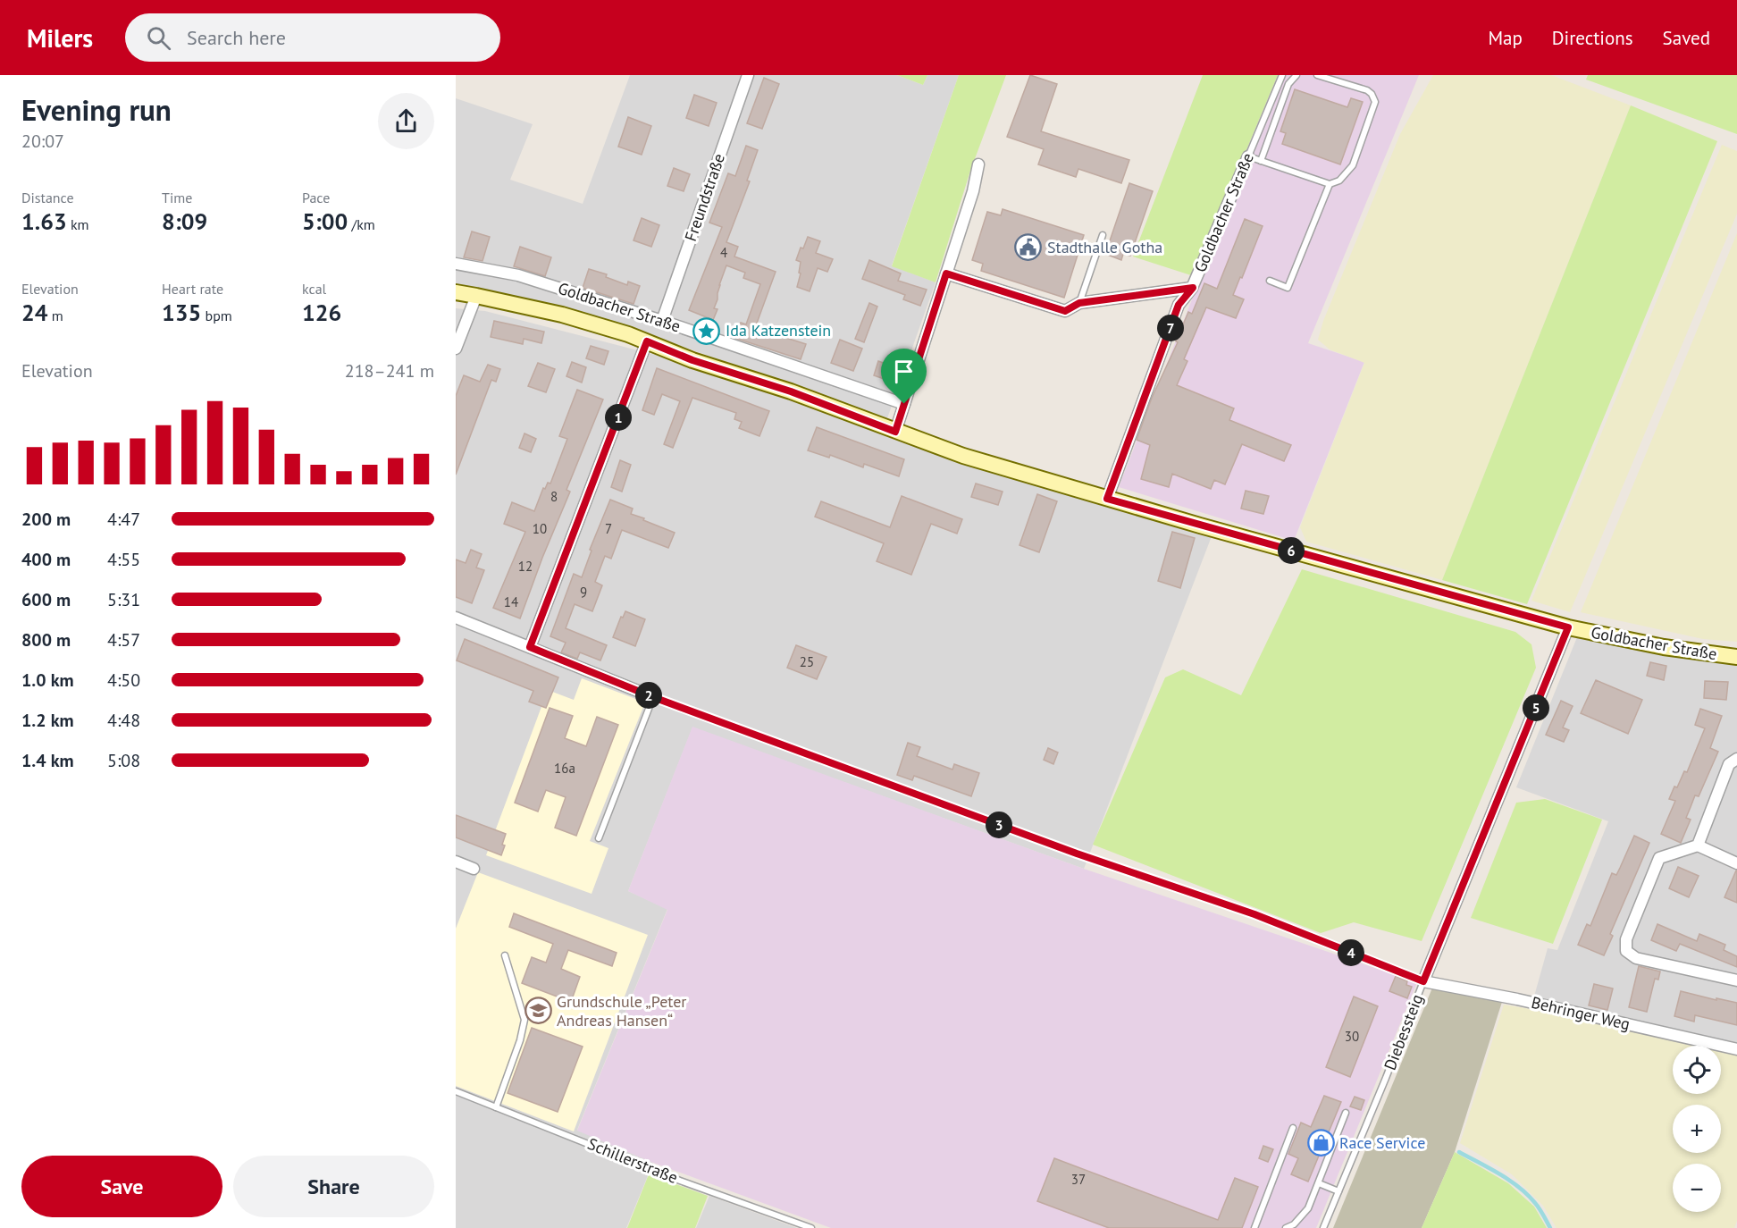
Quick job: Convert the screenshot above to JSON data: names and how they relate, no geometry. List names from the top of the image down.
{
  "streets": {
    "main road": ["Goldbacher Straße"],
    "street": ["Freundstraße", "Behringer Weg", "Diebessteig"],
    "lane": ["Schillerstraße"]
  },
  "crossings": [
    ["Freundstraße", "Goldbacher Straße"],
    ["Goldbacher Straße", "Diebessteig"],
    ["Behringer Weg", "Diebessteig"]
  ],
  "places": {
    "public building": ["Stadthalle Gotha"],
    "place": ["Ida Katzenstein"],
    "school or university": ["Grundschule „Peter Andreas Hansen“"],
    "shop": ["Race Service"]
  },
  "house_numbers": [
    "4",
    "8",
    "10",
    "7",
    "12",
    "9",
    "14",
    "25",
    "16a",
    "30",
    "37"
  ],
  "page": {
    "header": "Milers",
    "search": "Search here",
    "nav": ["Map", "Directions", "Saved"],
    "heading": ["Evening run", "20:07"],
    "stats": [
      ["Distance", "1.63 km"],
      ["Time", "8:09"],
      ["Pace", "5:00 /km"],
      ["Elevation", "24 m"],
      ["Heart rate", "135 bpm"],
      ["kcal", "126"]
    ],
    "pins": [
      "7",
      "1",
      "6",
      "2",
      "5",
      "3",
      "4"
    ],
    "chart": ["Elevation", "218–241 m"],
    "list": [
      {
        "name": "200 m",
        "note": "4:47"
      },
      {
        "name": "400 m",
        "note": "4:55"
      },
      {
        "name": "600 m",
        "note": "5:31"
      },
      {
        "name": "800 m",
        "note": "4:57"
      },
      {
        "name": "1.0 km",
        "note": "4:50"
      },
      {
        "name": "1.2 km",
        "note": "4:48"
      },
      {
        "name": "1.4 km",
        "note": "5:08"
      }
    ],
    "map_buttons": ["+", "−"],
    "buttons": ["Save", "Share"]
  }
}
